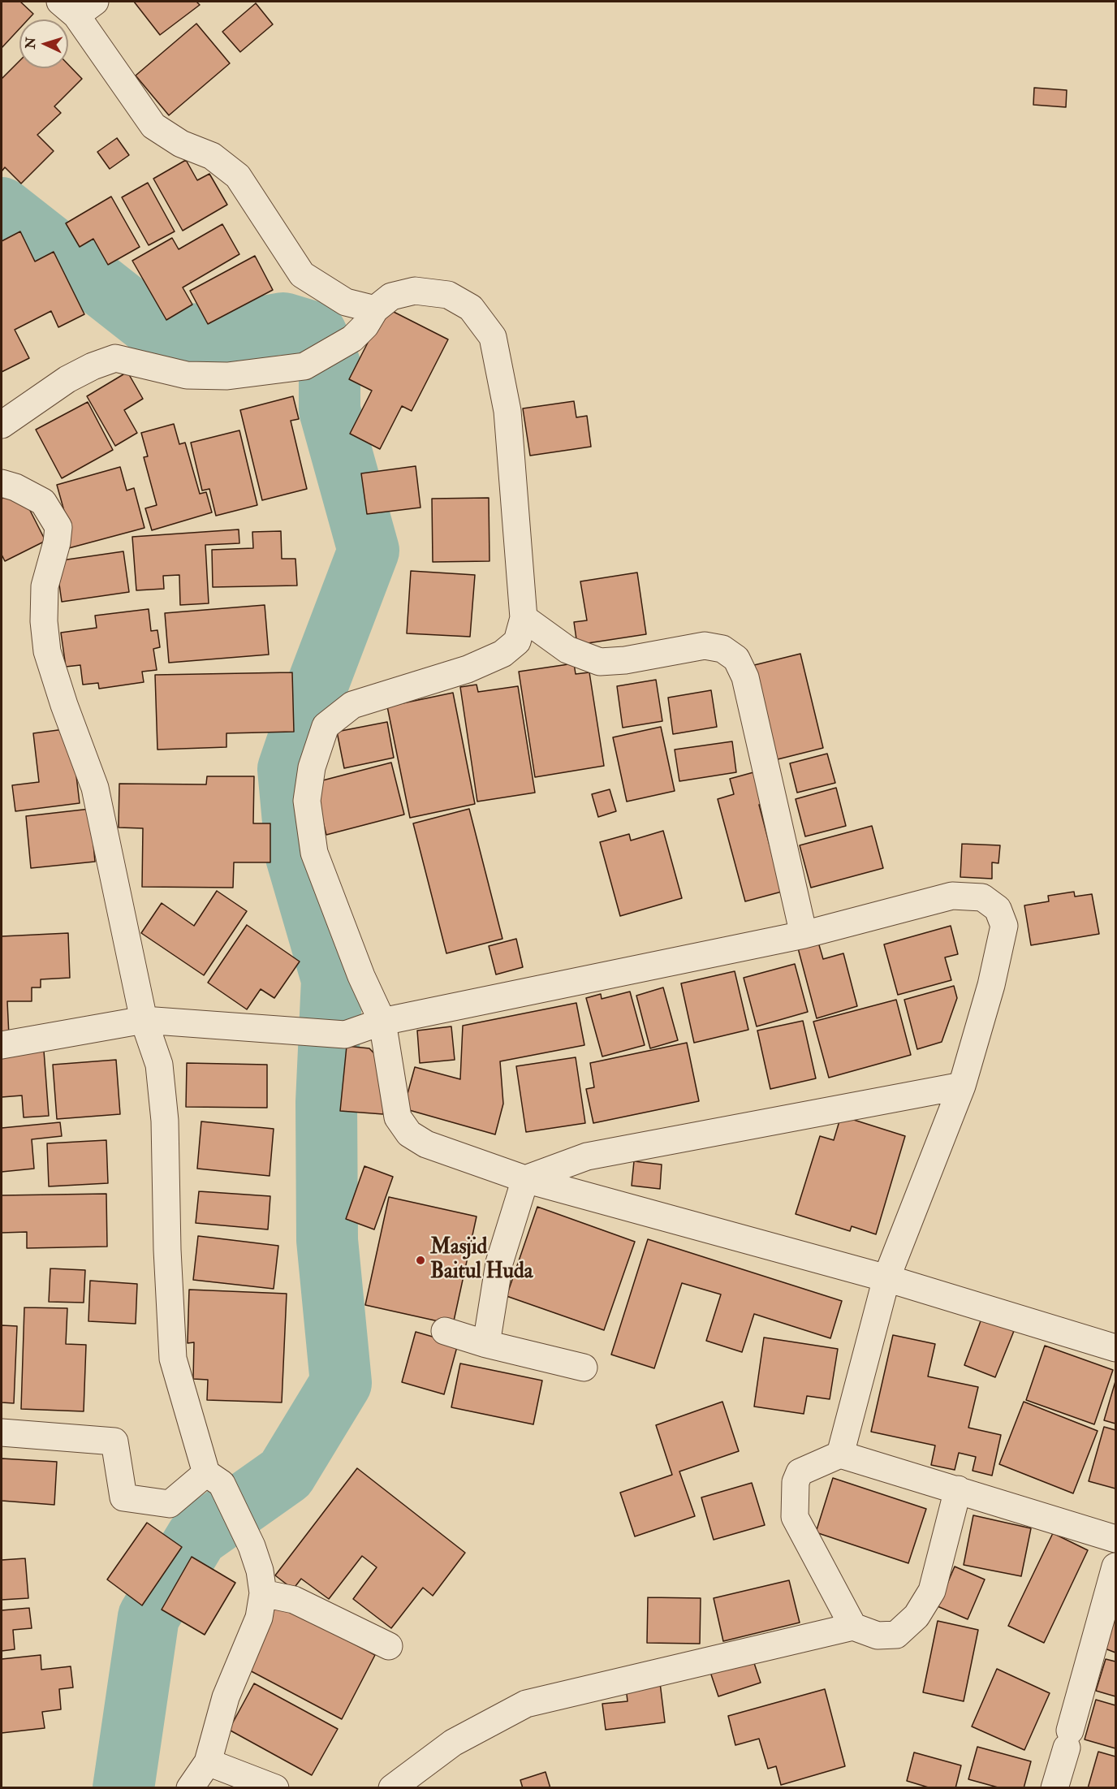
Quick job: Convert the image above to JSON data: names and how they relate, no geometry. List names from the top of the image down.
{
  "places": ["Masjid Baitul Huda"],
  "north": "left"
}
